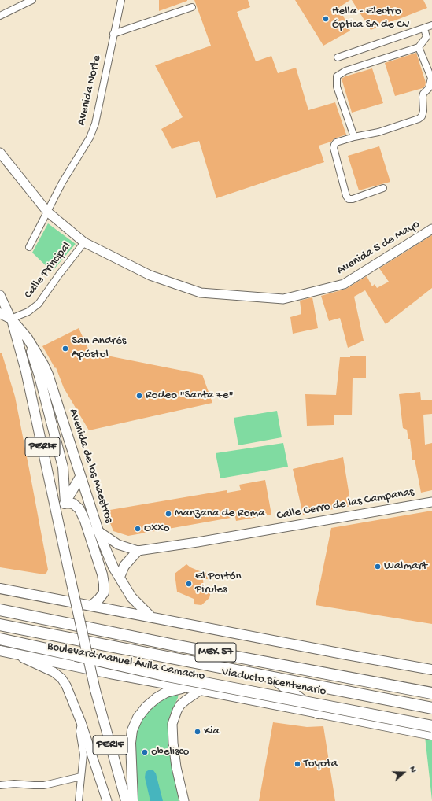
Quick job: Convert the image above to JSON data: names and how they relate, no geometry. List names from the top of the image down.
{
  "streets": {
    "highway": ["MEX 57", "Boulevard Manuel Ávila Camacho", "Viaducto Bicentenario"],
    "main road": ["PERIF", "Avenida de los Maestros"],
    "street": [
      "Avenida Norte",
      "Avenida 5 de Mayo",
      "Calle Principal",
      "Calle Cerro de las Campanas"
    ]
  },
  "crossings": [
    ["Avenida Norte", "Avenida 5 de Mayo"],
    ["Avenida 5 de Mayo", "Calle Principal"],
    ["Calle Principal", "Avenida de los Maestros"],
    ["Avenida de los Maestros", "Calle Cerro de las Campanas"]
  ],
  "places": [
    "Hella - Electro Óptica SA de CV",
    "San Andrés Apóstol",
    "Rodeo \"Santa Fe\"",
    "Manzana de Roma",
    "Oxxo",
    "Walmart",
    "El Portón Pirules",
    "Kia",
    "obelisco",
    "Toyota"
  ],
  "north": "right"
}
